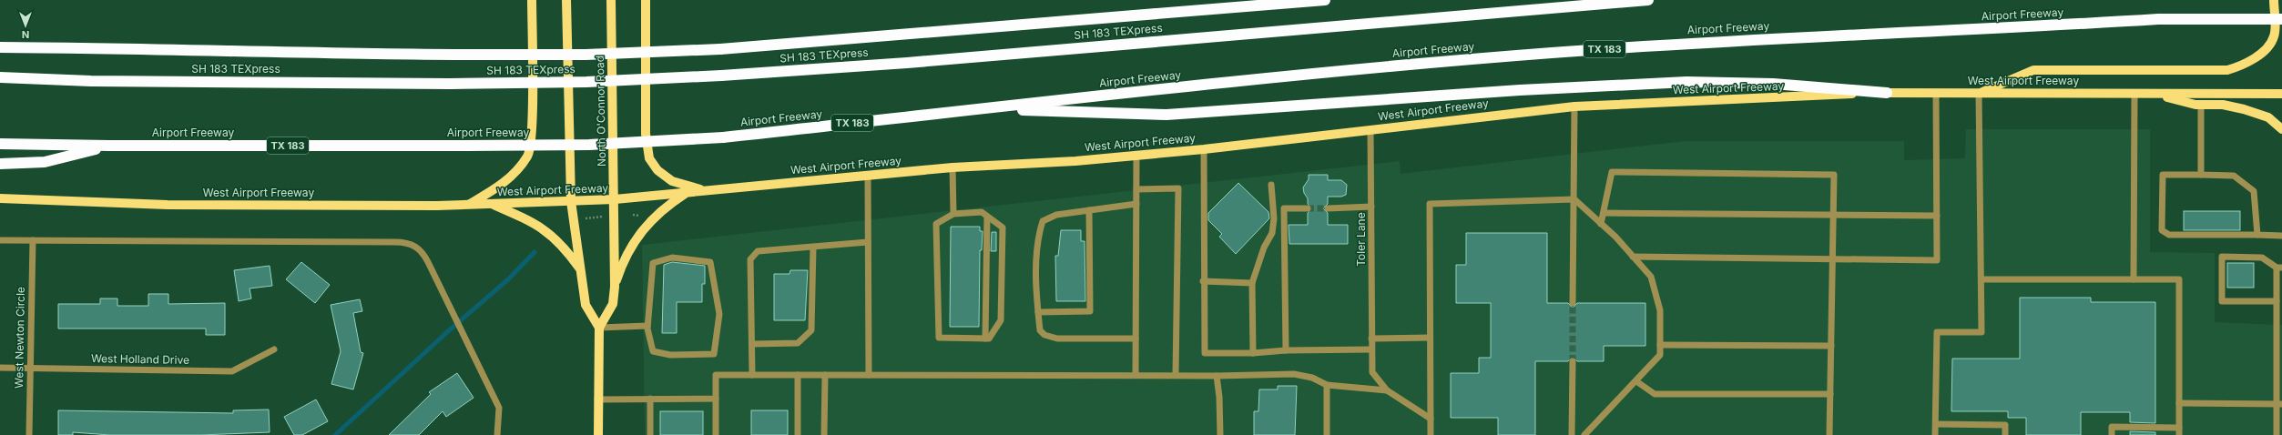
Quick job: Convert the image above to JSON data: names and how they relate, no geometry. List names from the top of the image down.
{
  "streets": {
    "highway": ["Airport Freeway", "SH 183 TEXpress", "TX 183"],
    "main road": ["West Airport Freeway", "North O'Connor Road"],
    "street": ["Toler Lane", "West Newton Circle", "West Holland Drive"]
  },
  "crossings": [
    ["West Airport Freeway", "North O'Connor Road"],
    ["West Airport Freeway", "Toler Lane"],
    ["West Newton Circle", "West Holland Drive"]
  ],
  "north": "bottom"
}
